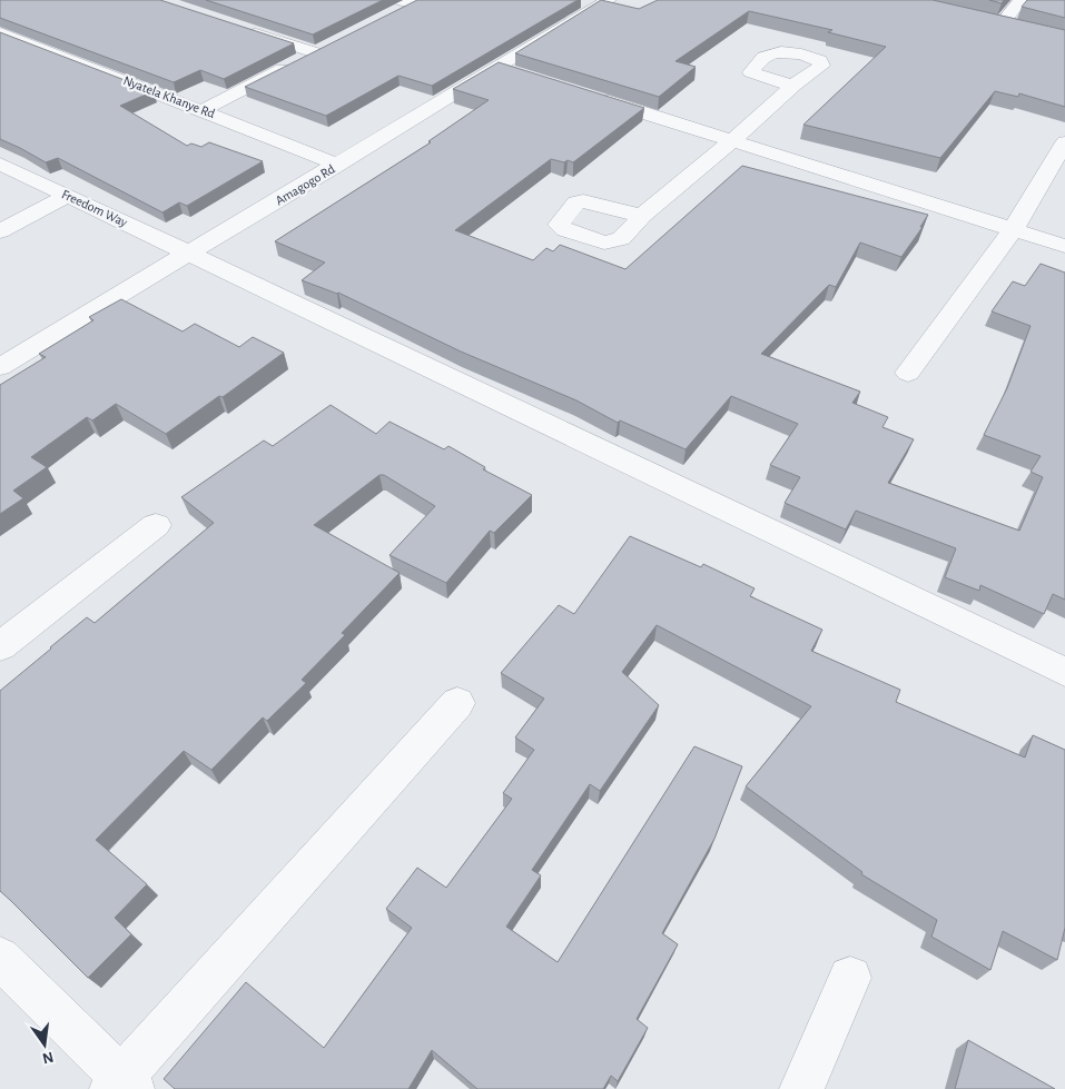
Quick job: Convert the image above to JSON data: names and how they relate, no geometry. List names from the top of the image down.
{
  "streets": {
    "street": ["Nyatela Khanye Rd", "Amagogo Rd", "Freedom Way"]
  },
  "crossings": [
    ["Nyatela Khanye Rd", "Amagogo Rd"],
    ["Amagogo Rd", "Freedom Way"]
  ],
  "north": "bottom"
}
